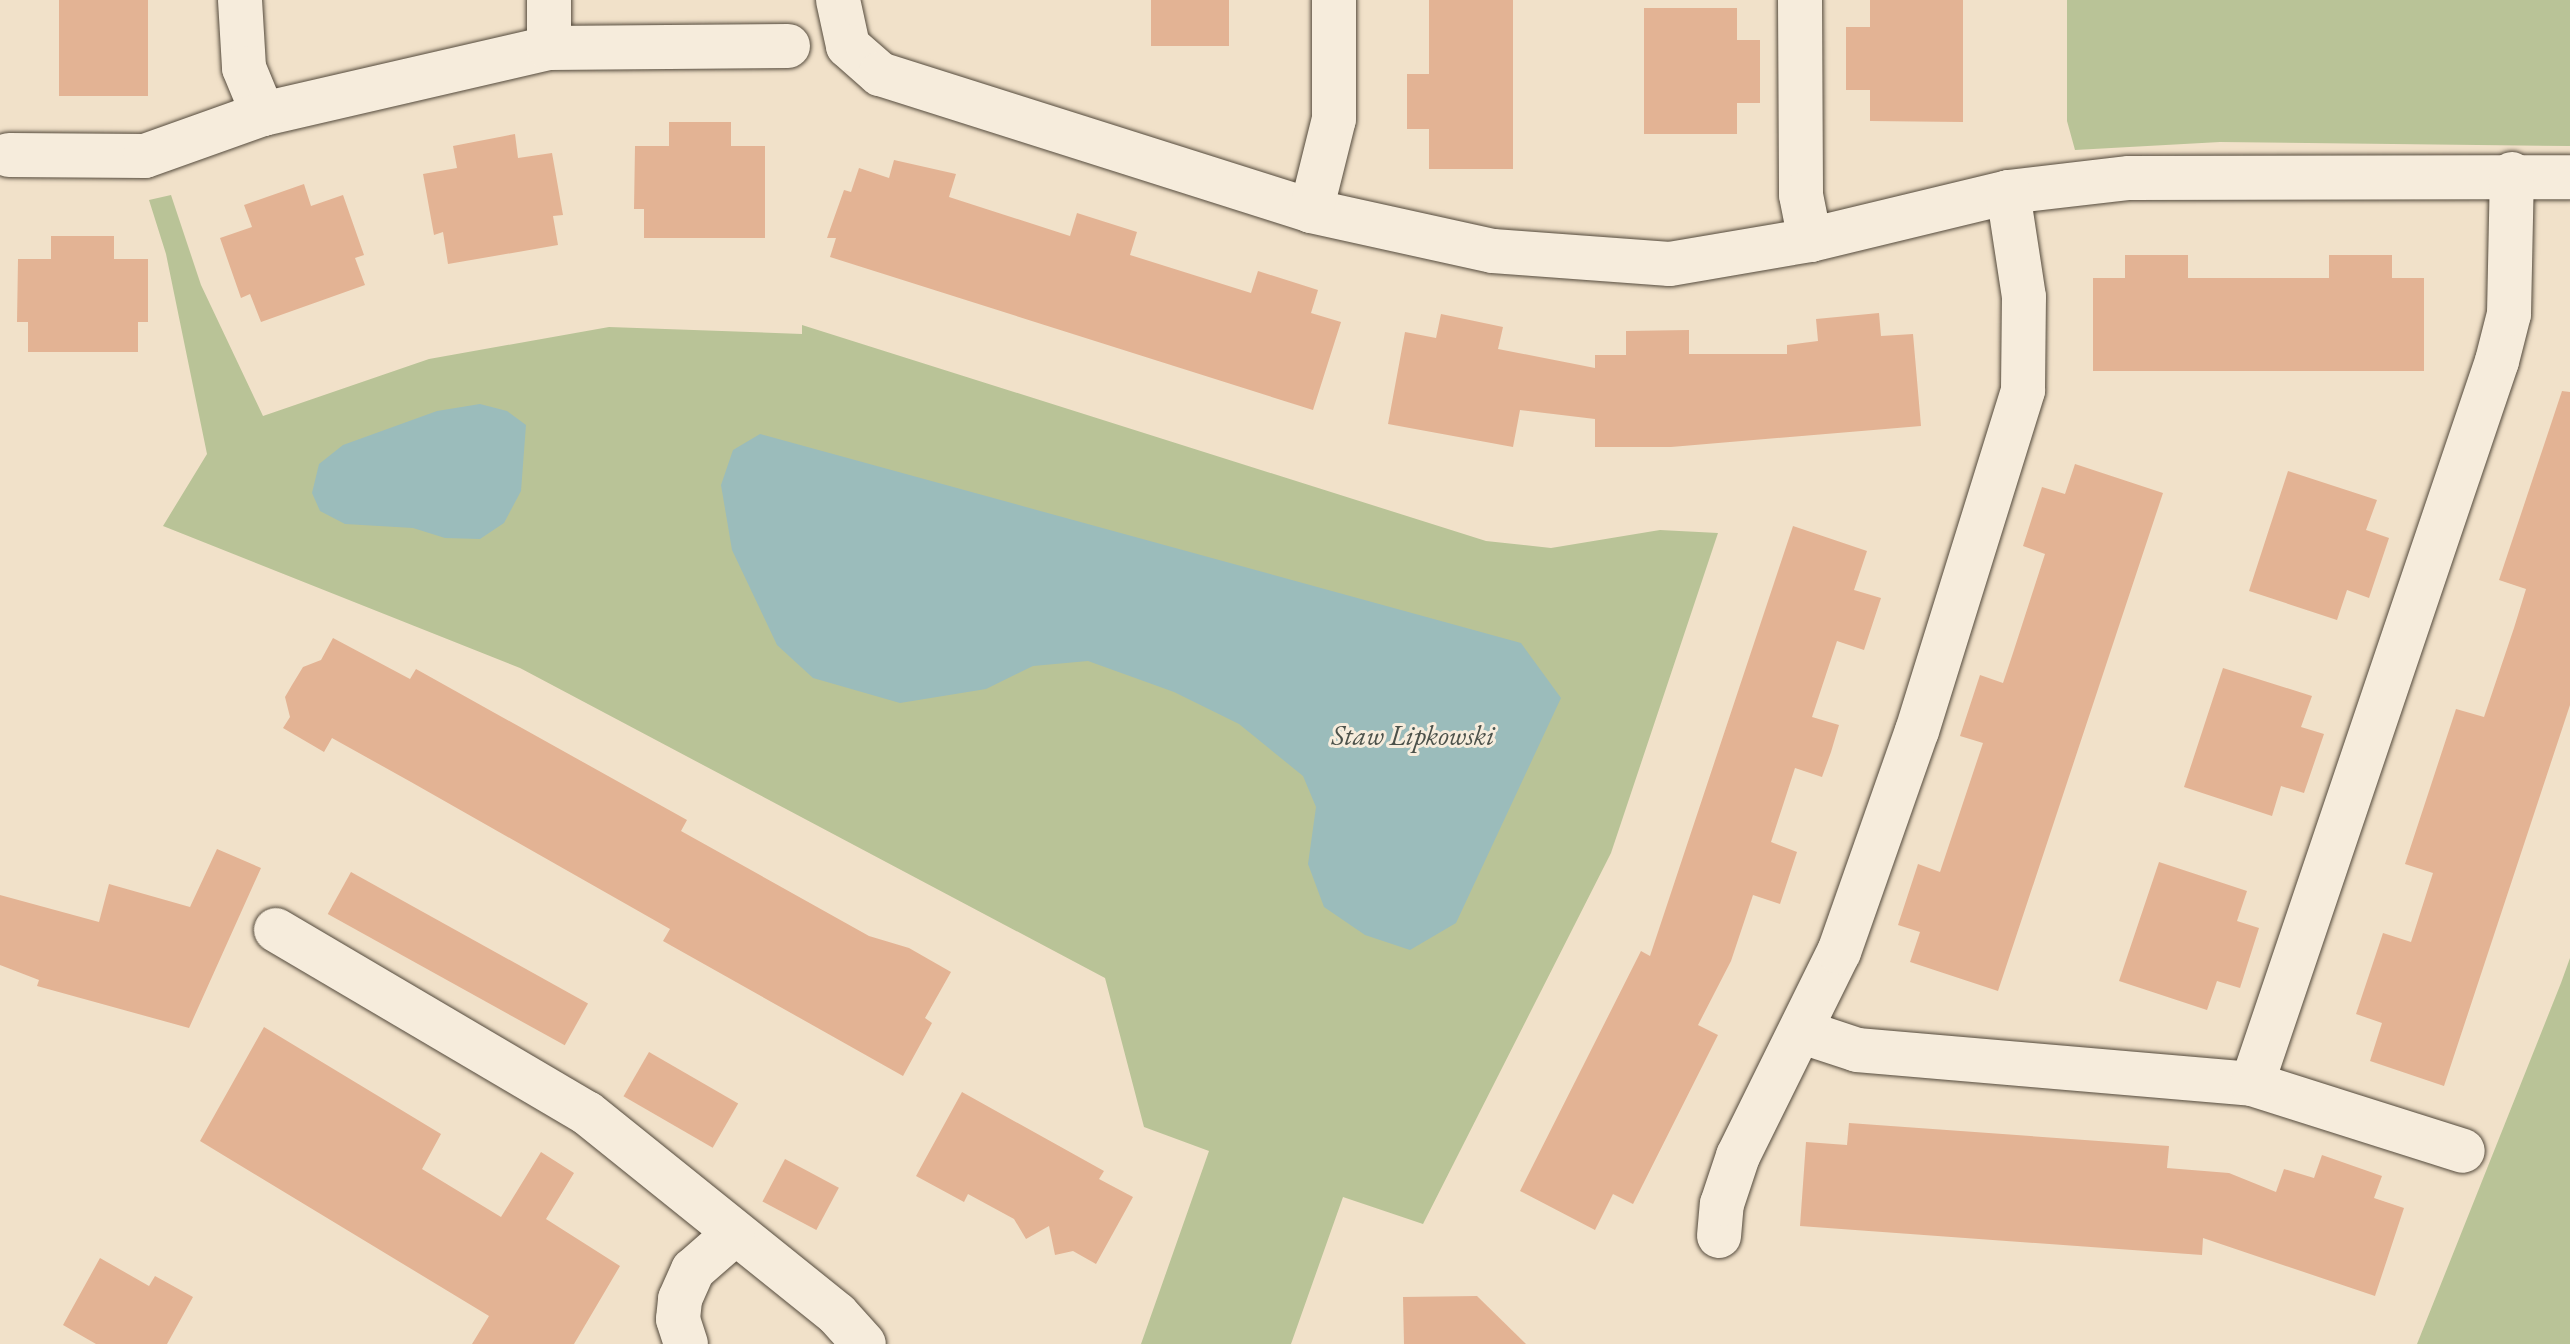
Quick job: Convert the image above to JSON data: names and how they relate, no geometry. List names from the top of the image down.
{
  "water": ["Staw Lipkowski"]
}
